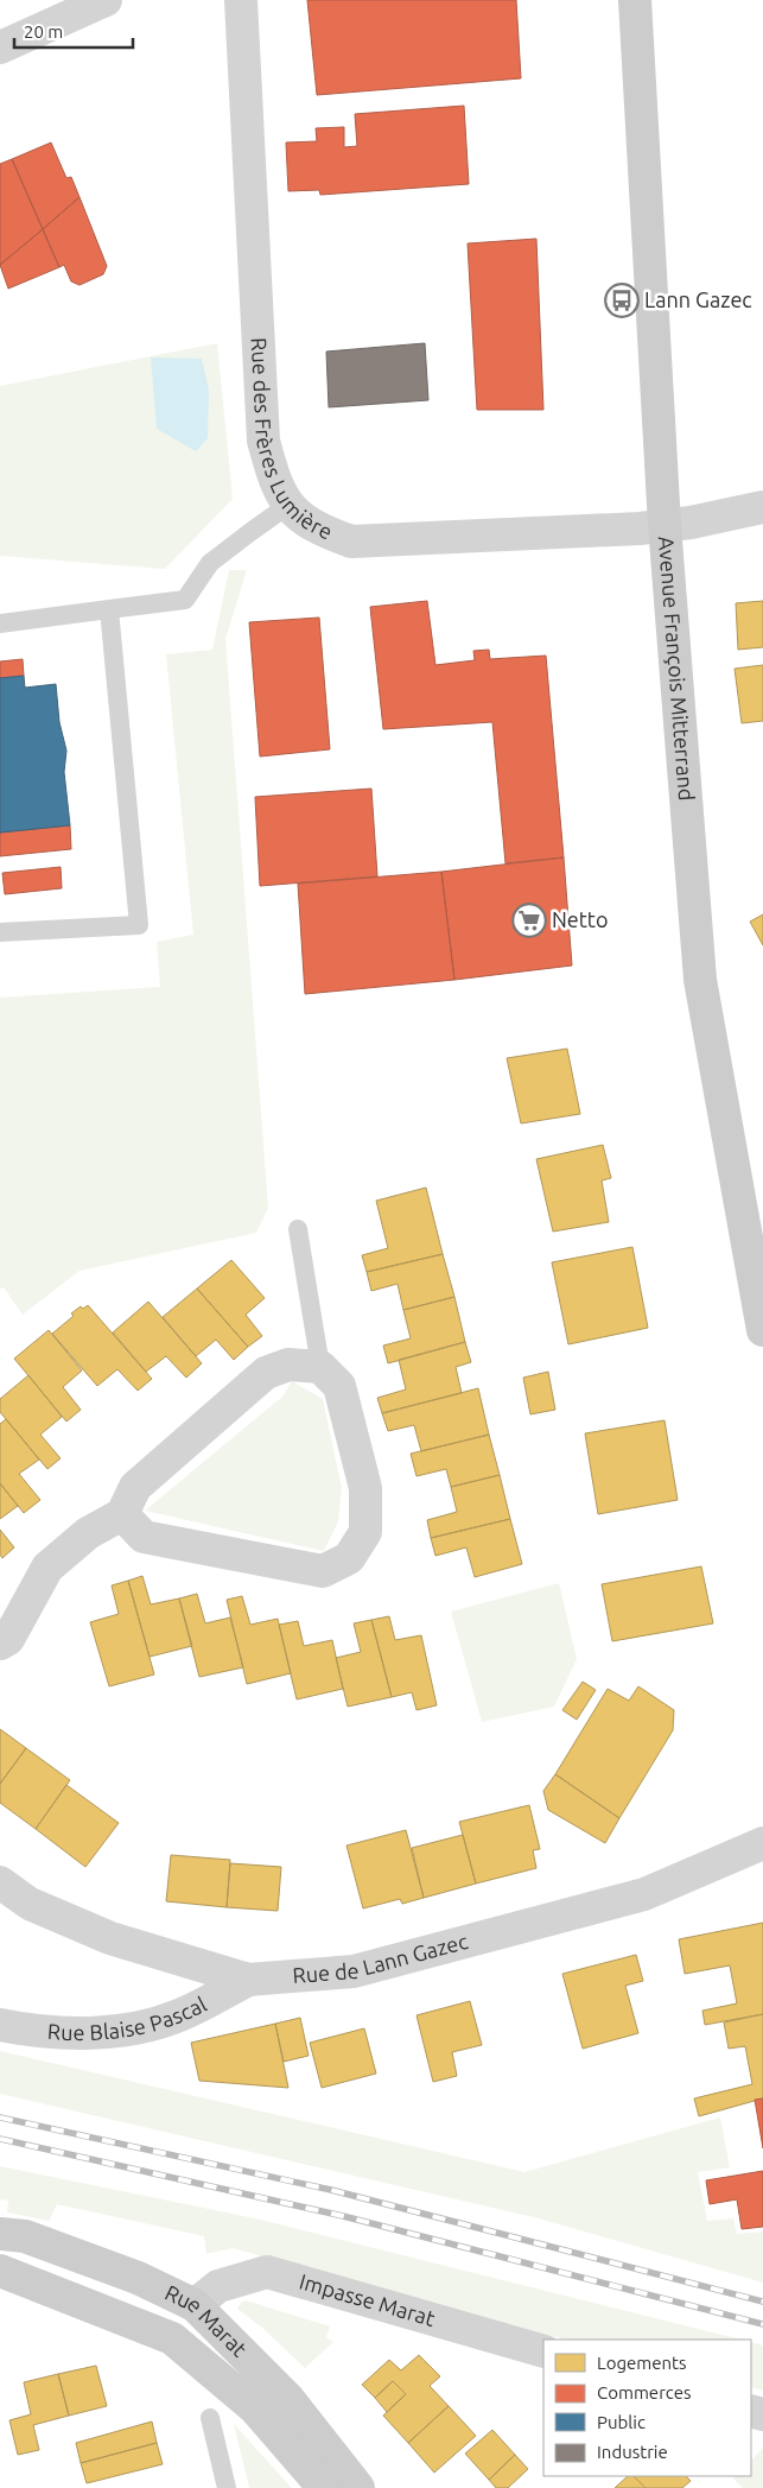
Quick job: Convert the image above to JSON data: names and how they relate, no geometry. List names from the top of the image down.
{
  "streets": {
    "main road": ["Avenue François Mitterrand", "Rue Marat"],
    "street": [
      "Rue des Frères Lumière",
      "Rue de Lann Gazec",
      "Rue Blaise Pascal",
      "Impasse Marat"
    ]
  },
  "crossings": [
    ["Rue des Frères Lumière", "Avenue François Mitterrand"],
    ["Rue de Lann Gazec", "Rue Blaise Pascal"],
    ["Impasse Marat", "Rue Marat"]
  ],
  "places": {
    "bus stop": ["Lann Gazec"],
    "supermarket": ["Netto"]
  },
  "legend": [
    "Logements",
    "Commerces",
    "Public",
    "Industrie"
  ],
  "scale_bar": "20 m"
}
